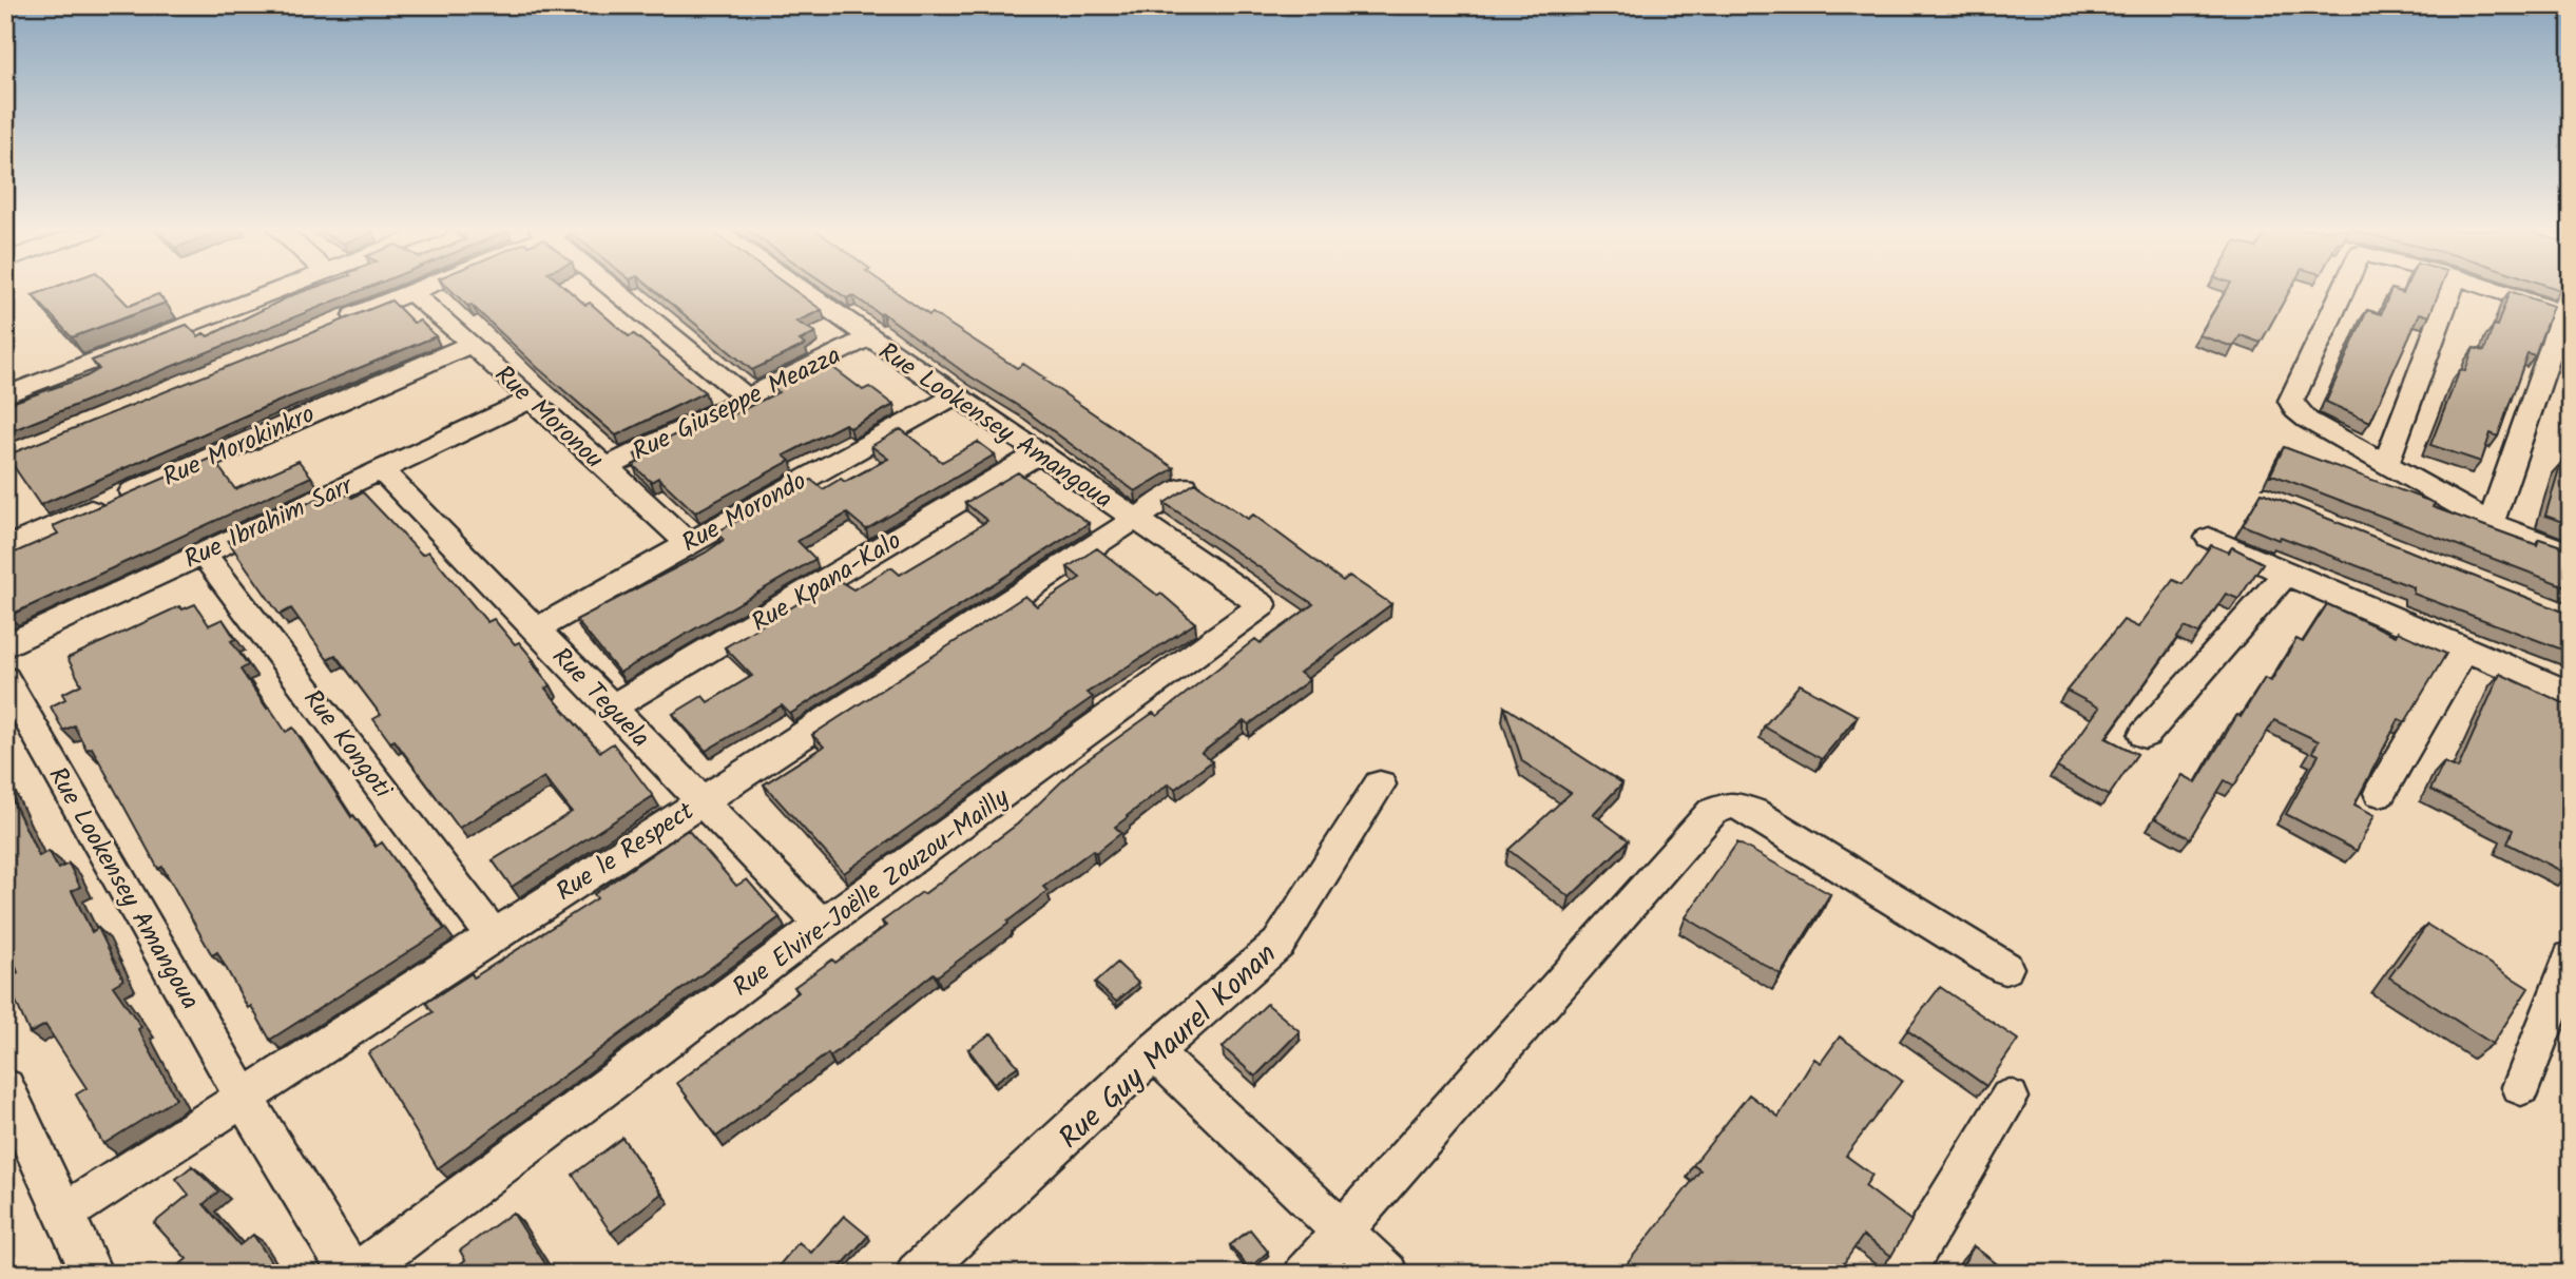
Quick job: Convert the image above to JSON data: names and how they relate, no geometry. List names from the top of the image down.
{
  "streets": {
    "street": [
      "Rue Giuseppe Meazza",
      "Rue Moronou",
      "Rue Lookensey Amangoua",
      "Rue Morokinkro",
      "Rue Morondo",
      "Rue Ibrahim Sarr",
      "Rue Kpana-Kalo",
      "Rue Teguela",
      "Rue Kongoti",
      "Rue le Respect",
      "Rue Elvire-Joëlle Zouzou-Mailly",
      "Rue Guy Maurel Konan"
    ]
  },
  "crossings": [
    ["Rue Giuseppe Meazza", "Rue Moronou"],
    ["Rue Giuseppe Meazza", "Rue Lookensey Amangoua"],
    ["Rue Moronou", "Rue Morokinkro"],
    ["Rue Moronou", "Rue Morondo"],
    ["Rue Moronou", "Rue Ibrahim Sarr"],
    ["Rue Lookensey Amangoua", "Rue Morondo"],
    ["Rue Lookensey Amangoua", "Rue Kpana-Kalo"],
    ["Rue Lookensey Amangoua", "Rue le Respect"],
    ["Rue Lookensey Amangoua", "Rue Elvire-Joëlle Zouzou-Mailly"],
    ["Rue Morondo", "Rue Teguela"],
    ["Rue Ibrahim Sarr", "Rue Teguela"],
    ["Rue Ibrahim Sarr", "Rue Kongoti"],
    ["Rue Kpana-Kalo", "Rue Teguela"],
    ["Rue Teguela", "Rue le Respect"],
    ["Rue Teguela", "Rue Elvire-Joëlle Zouzou-Mailly"],
    ["Rue Kongoti", "Rue le Respect"],
    ["Rue le Respect", "Rue Elvire-Joëlle Zouzou-Mailly"]
  ]
}
